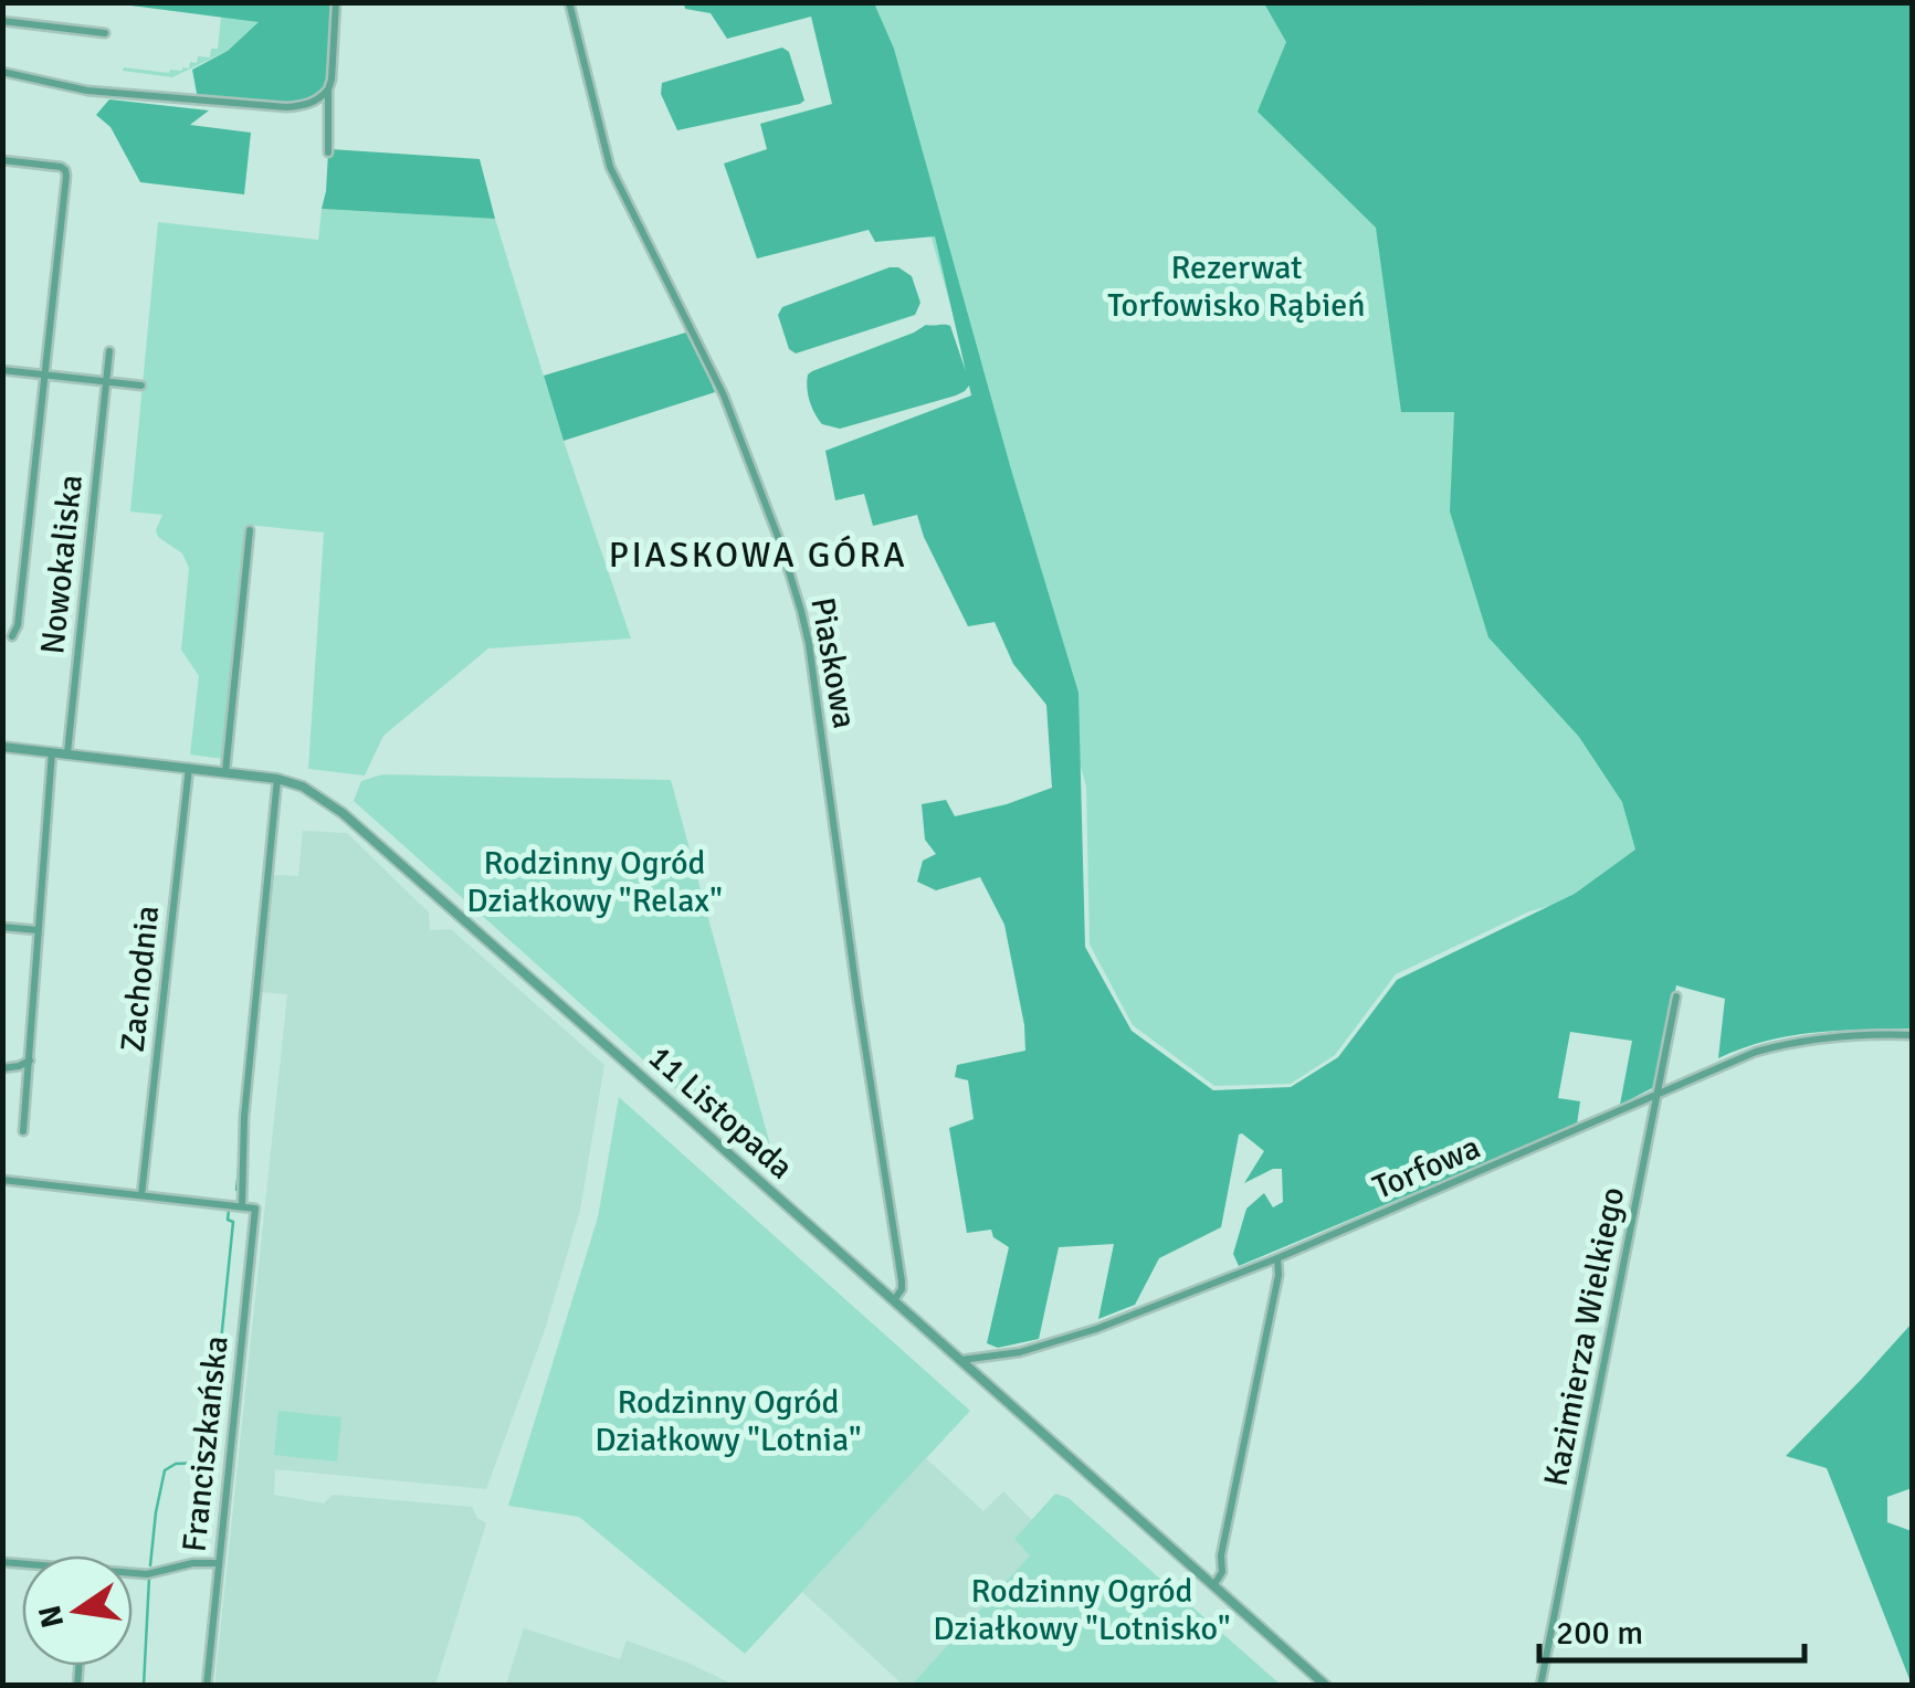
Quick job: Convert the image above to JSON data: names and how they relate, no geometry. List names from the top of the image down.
{
  "streets": {
    "street": [
      "Nowokaliska",
      "Piaskowa",
      "Zachodnia",
      "11 Listopada",
      "Torfowa",
      "Kazimierza Wielkiego",
      "Franciszkańska"
    ]
  },
  "crossings": [
    ["Nowokaliska", "11 Listopada"],
    ["Piaskowa", "11 Listopada"],
    ["Zachodnia", "11 Listopada"],
    ["11 Listopada", "Torfowa"],
    ["Torfowa", "Kazimierza Wielkiego"]
  ],
  "districts": ["PIASKOWA GÓRA"],
  "parks": [
    "Rezerwat Torfowisko Rąbień",
    "Rodzinny Ogród Działkowy \"Relax\"",
    "Rodzinny Ogród Działkowy \"Lotnia\"",
    "Rodzinny Ogród Działkowy \"Lotnisko\""
  ],
  "scale_bar": "200 m",
  "north": "left"
}
